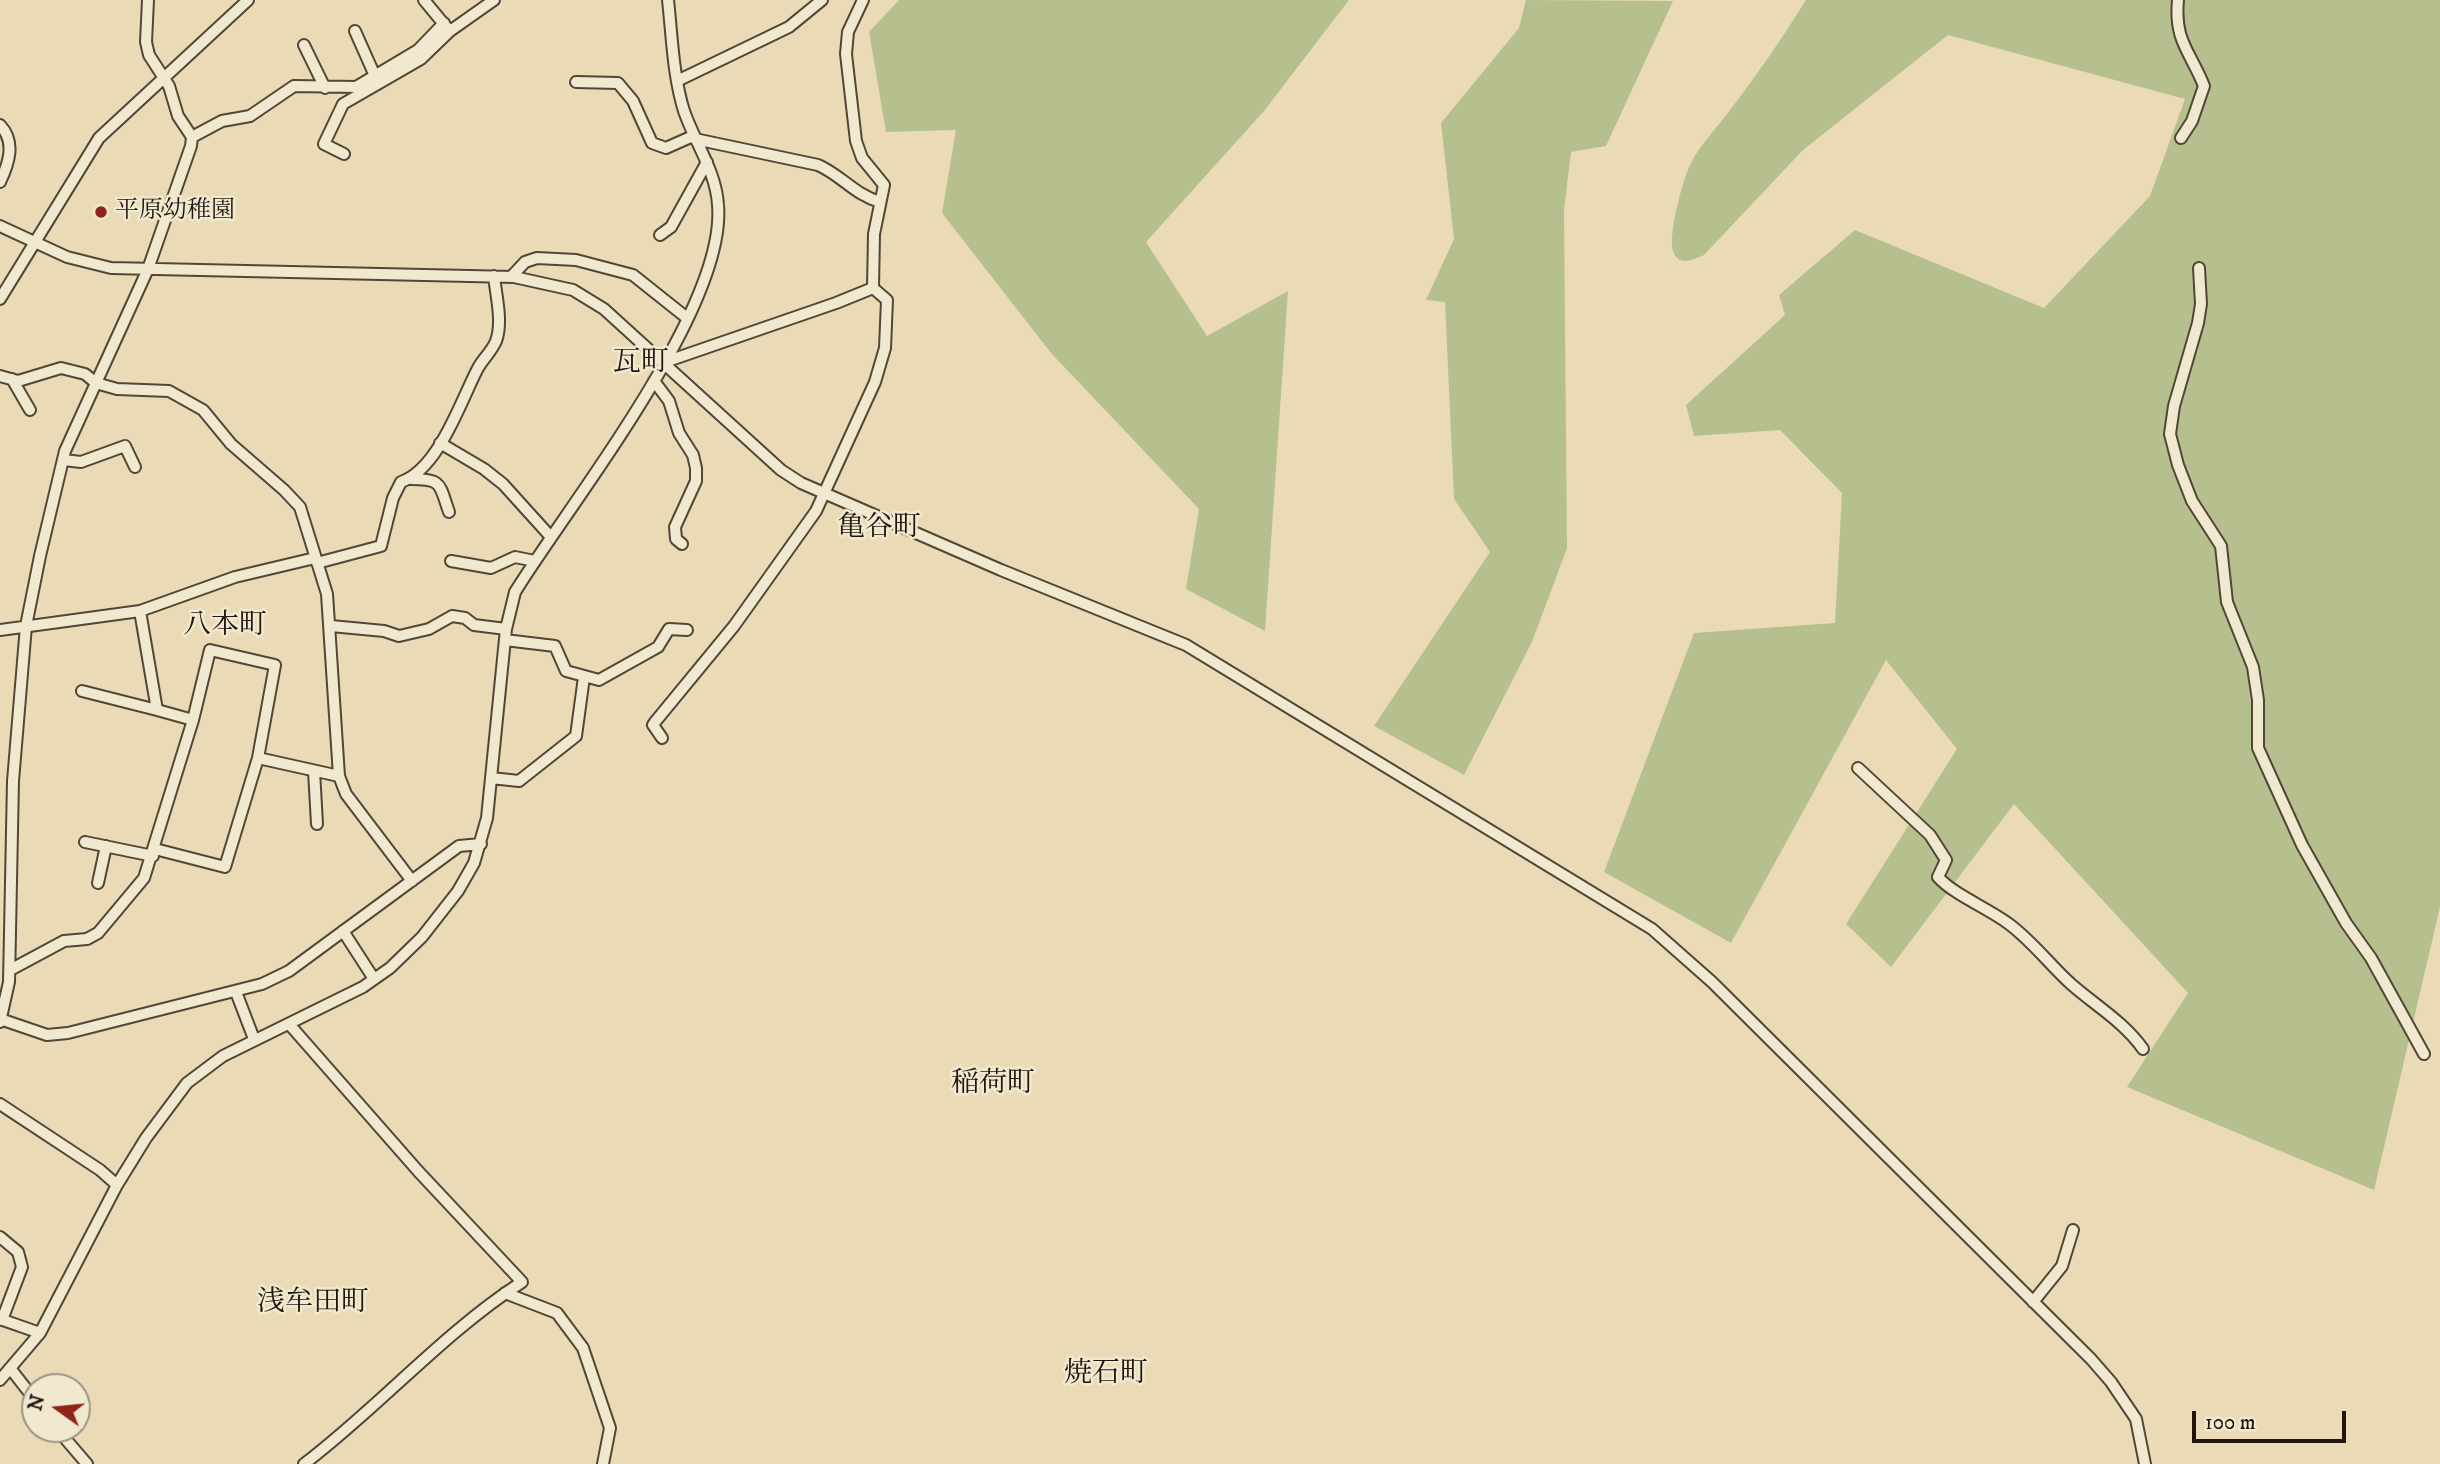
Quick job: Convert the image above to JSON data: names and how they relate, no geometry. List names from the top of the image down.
{
  "districts": [
    "瓦町",
    "亀谷町",
    "八本町",
    "稲荷町",
    "浅牟田町",
    "焼石町"
  ],
  "places": ["平原幼稚園"],
  "scale_bar": "100 m",
  "north": "left"
}
